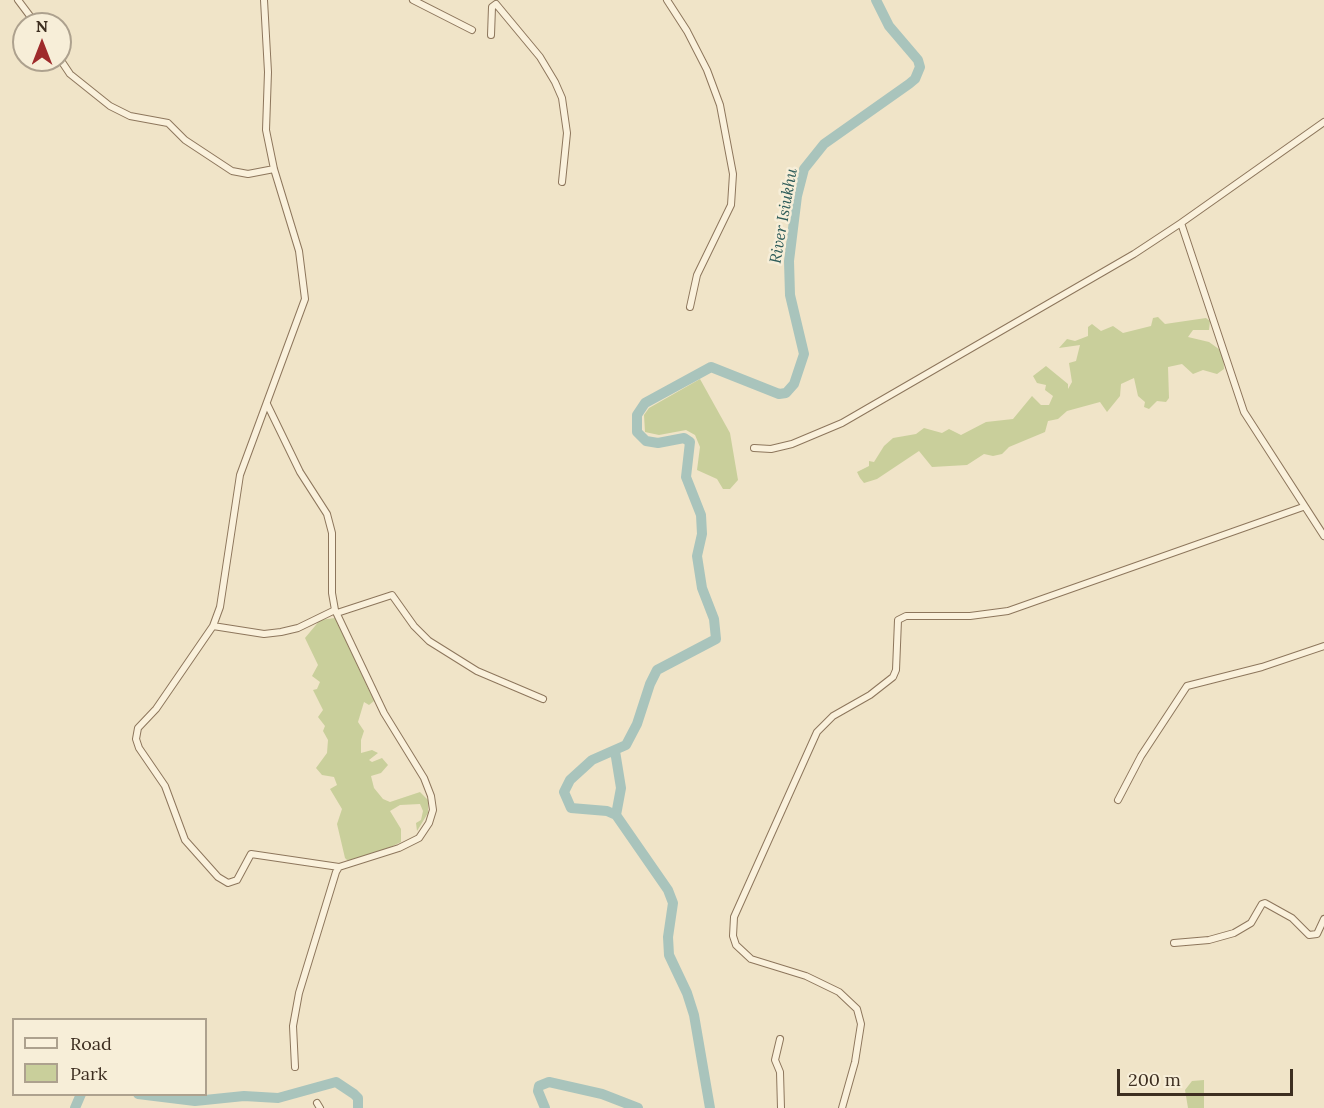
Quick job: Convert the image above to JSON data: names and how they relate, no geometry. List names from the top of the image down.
{
  "water": ["River Isiukhu"],
  "legend": ["Road", "Park"],
  "scale_bar": "200 m",
  "north": "top"
}
